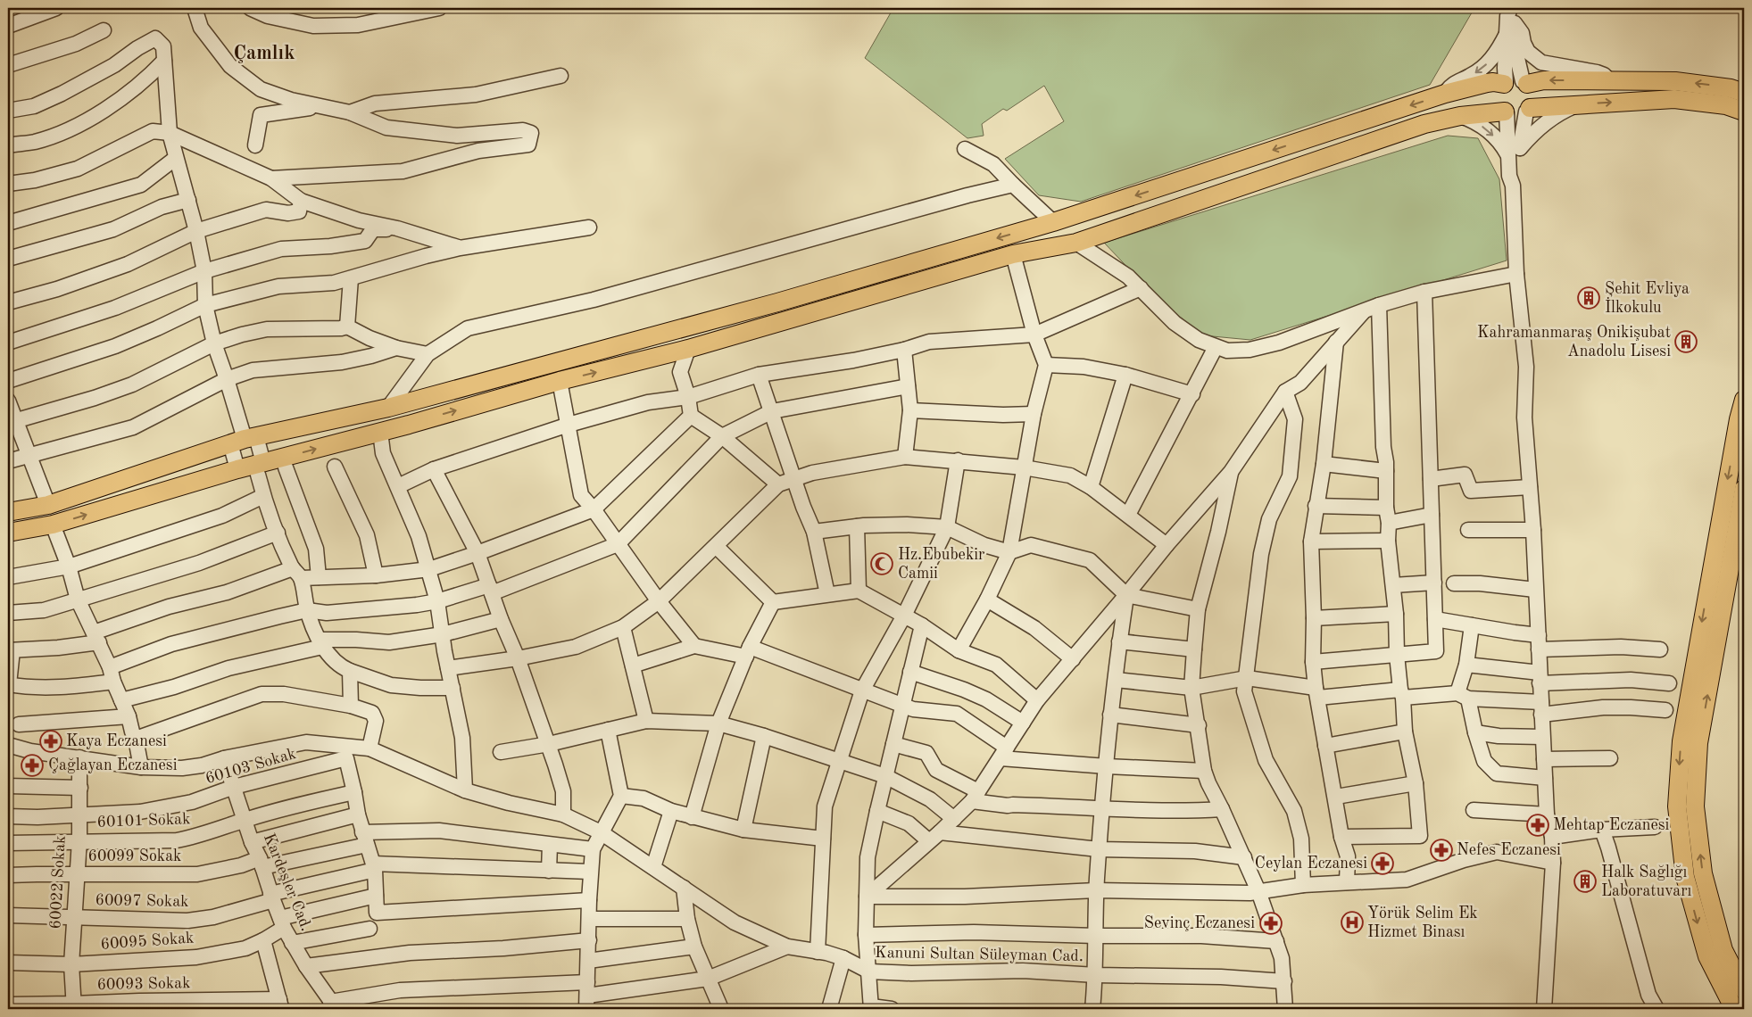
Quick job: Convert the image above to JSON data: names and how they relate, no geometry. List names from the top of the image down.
{
  "streets": {
    "street": [
      "60103 Sokak",
      "60101 Sokak",
      "60099 Sokak",
      "60022 Sokak",
      "Kardeşler Cad.",
      "60097 Sokak",
      "60095 Sokak",
      "Kanuni Sultan Süleyman Cad.",
      "60093 Sokak"
    ]
  },
  "crossings": [
    ["60103 Sokak", "60022 Sokak"],
    ["60103 Sokak", "Kardeşler Cad."],
    ["60103 Sokak", "Kanuni Sultan Süleyman Cad."],
    ["60101 Sokak", "60022 Sokak"],
    ["60101 Sokak", "Kardeşler Cad."],
    ["60099 Sokak", "60022 Sokak"],
    ["60099 Sokak", "Kardeşler Cad."],
    ["60022 Sokak", "60097 Sokak"],
    ["60022 Sokak", "60095 Sokak"],
    ["60022 Sokak", "Kanuni Sultan Süleyman Cad."],
    ["60022 Sokak", "60093 Sokak"],
    ["Kardeşler Cad.", "60097 Sokak"],
    ["Kardeşler Cad.", "60095 Sokak"],
    ["Kardeşler Cad.", "Kanuni Sultan Süleyman Cad."]
  ],
  "districts": ["Çamlık"],
  "places": {
    "building": ["Şehit Evliya İlkokulu", "Kahramanmaraş Onikişubat Anadolu Lisesi", "Halk Sağlığı Laboratuvarı"],
    "mosque": ["Hz.Ebubekir Camii"],
    "pharmacy": [
      "Kaya Eczanesi",
      "Çağlayan Eczanesi",
      "Mehtap Eczanesi",
      "Nefes Eczanesi",
      "Ceylan Eczanesi",
      "Sevinç Eczanesi"
    ],
    "hospital": ["Yörük Selim Ek Hizmet Binası"]
  }
}
